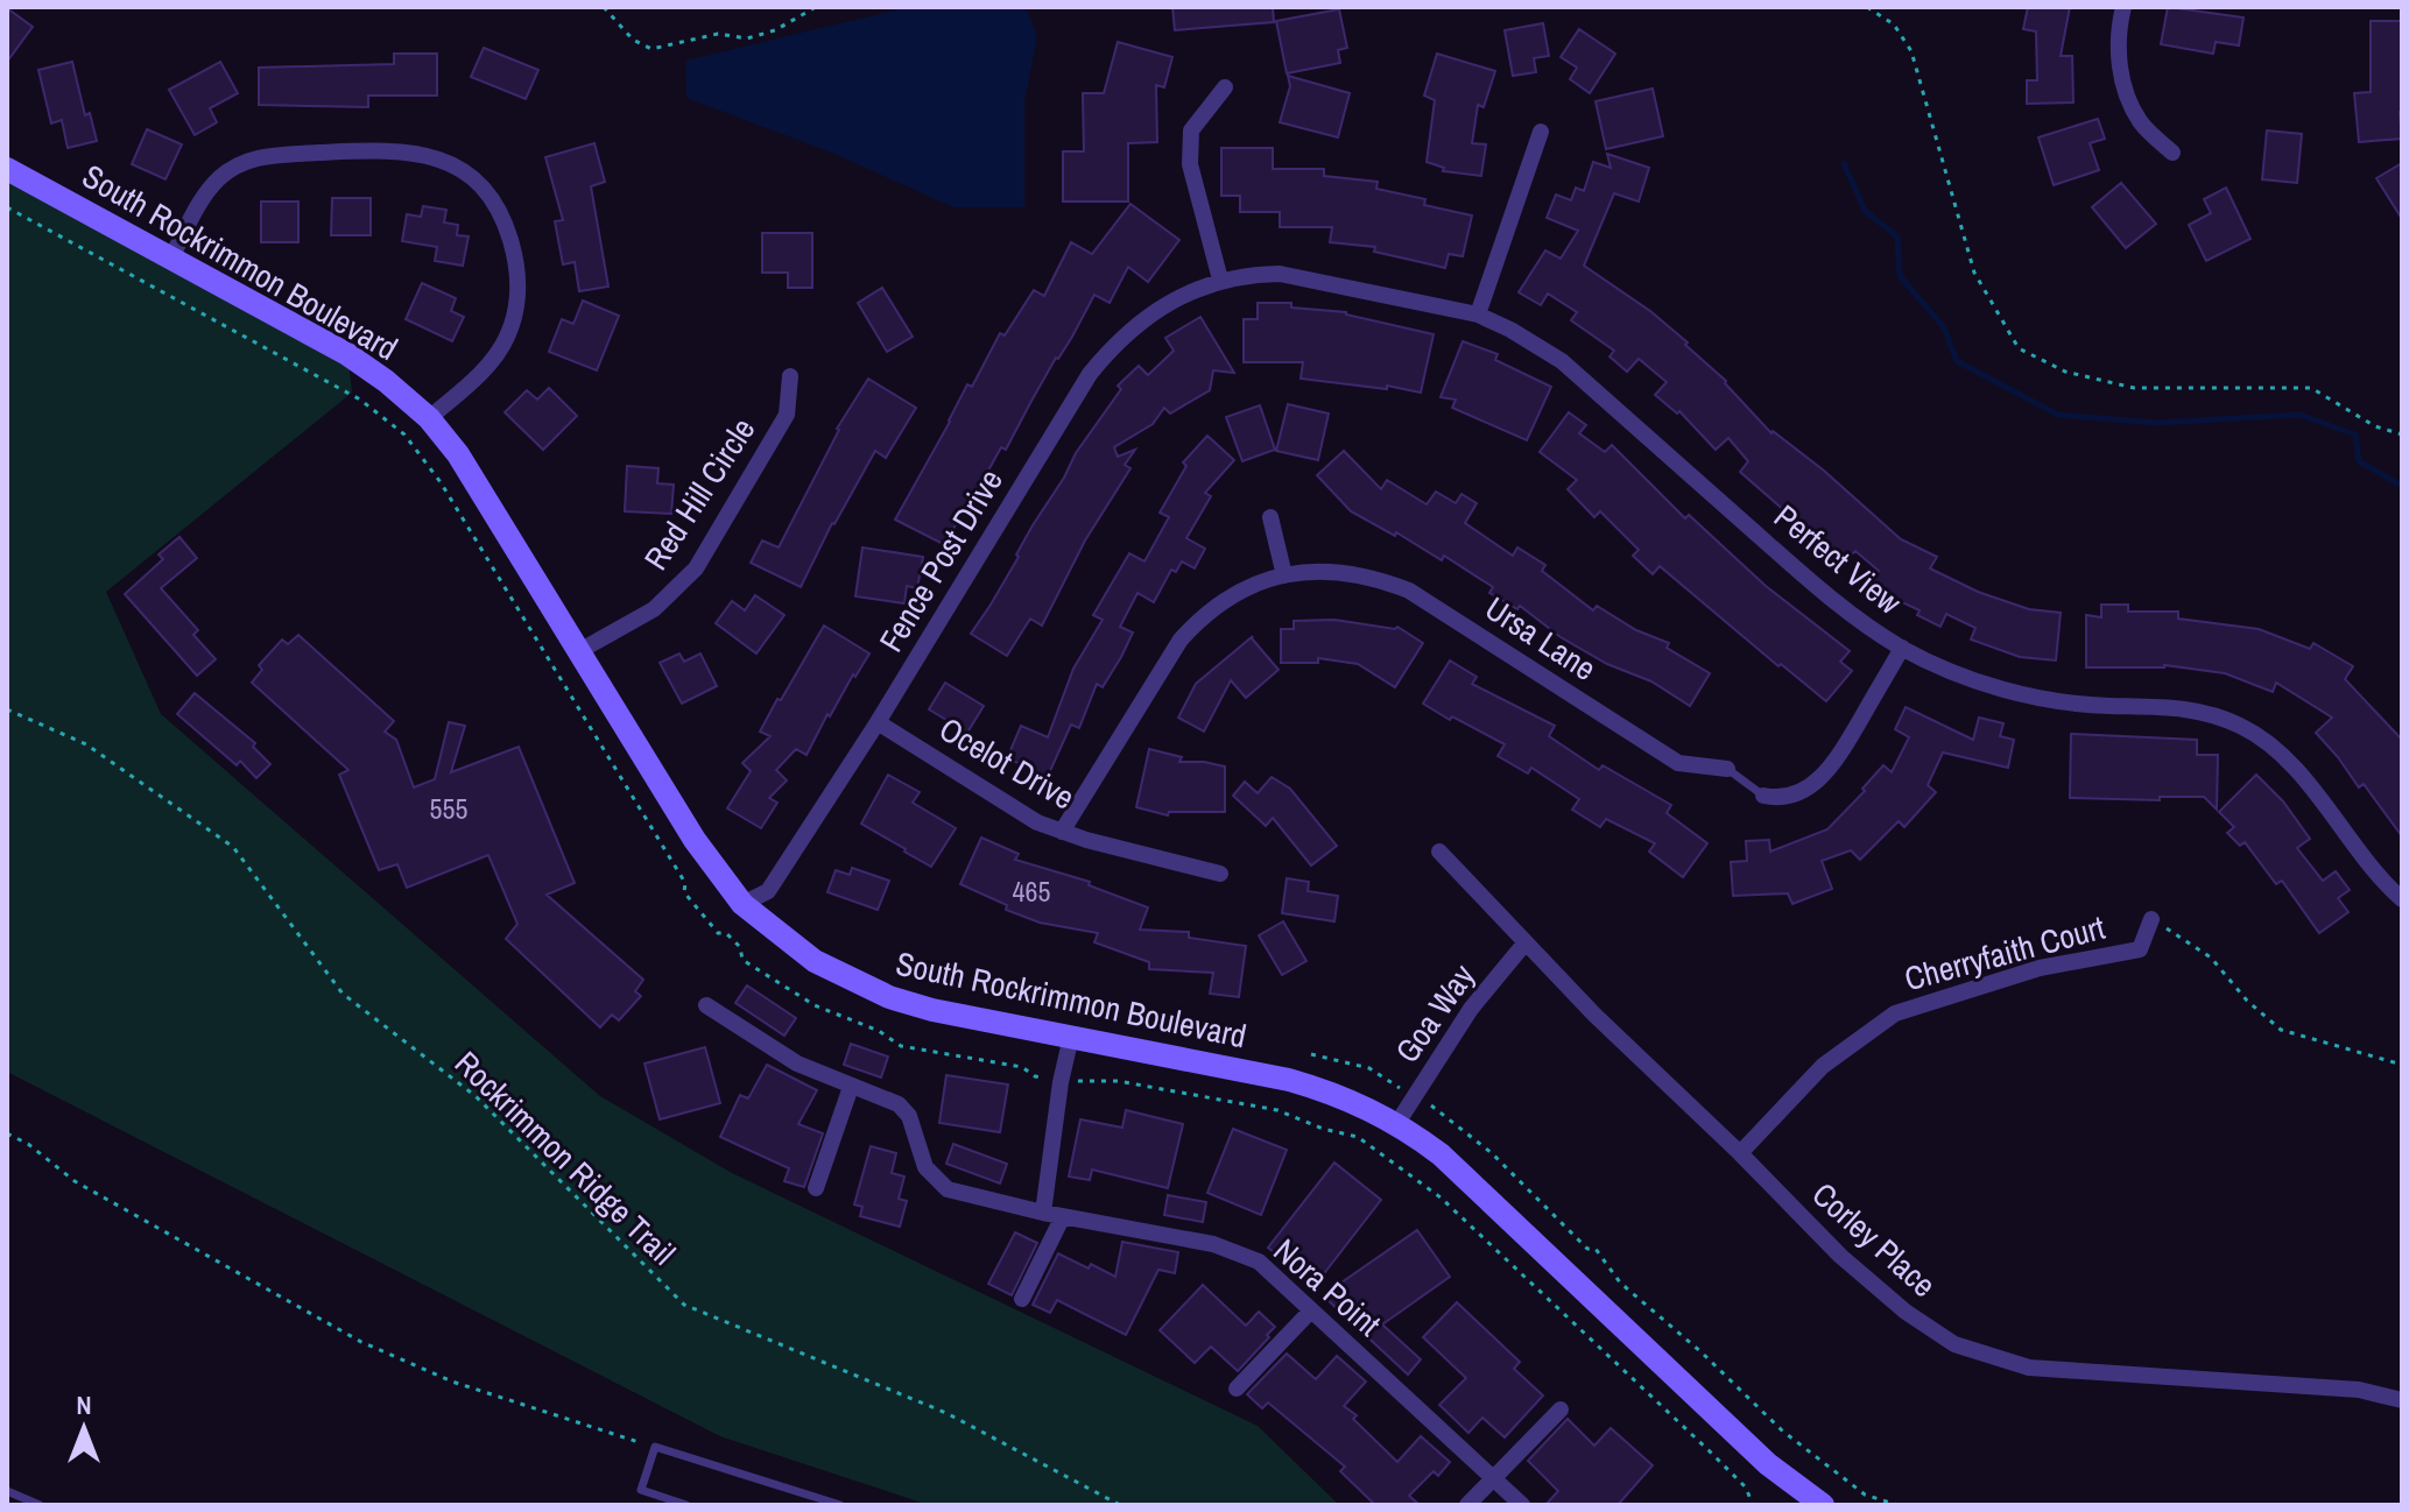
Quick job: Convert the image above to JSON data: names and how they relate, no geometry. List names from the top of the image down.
{
  "streets": {
    "main road": ["South Rockrimmon Boulevard"],
    "street": [
      "Red Hill Circle",
      "Perfect View",
      "Fence Post Drive",
      "Ursa Lane",
      "Ocelot Drive",
      "Cherryfaith Court",
      "Goa Way",
      "Corley Place",
      "Nora Point"
    ],
    "path": ["Rockrimmon Ridge Trail"]
  },
  "crossings": [
    ["South Rockrimmon Boulevard", "Red Hill Circle"],
    ["South Rockrimmon Boulevard", "Fence Post Drive"],
    ["South Rockrimmon Boulevard", "Goa Way"],
    ["Perfect View", "Fence Post Drive"],
    ["Fence Post Drive", "Ocelot Drive"],
    ["Ursa Lane", "Ocelot Drive"],
    ["Cherryfaith Court", "Corley Place"],
    ["Goa Way", "Corley Place"]
  ],
  "house_numbers": ["555", "465"],
  "north": "top"
}
